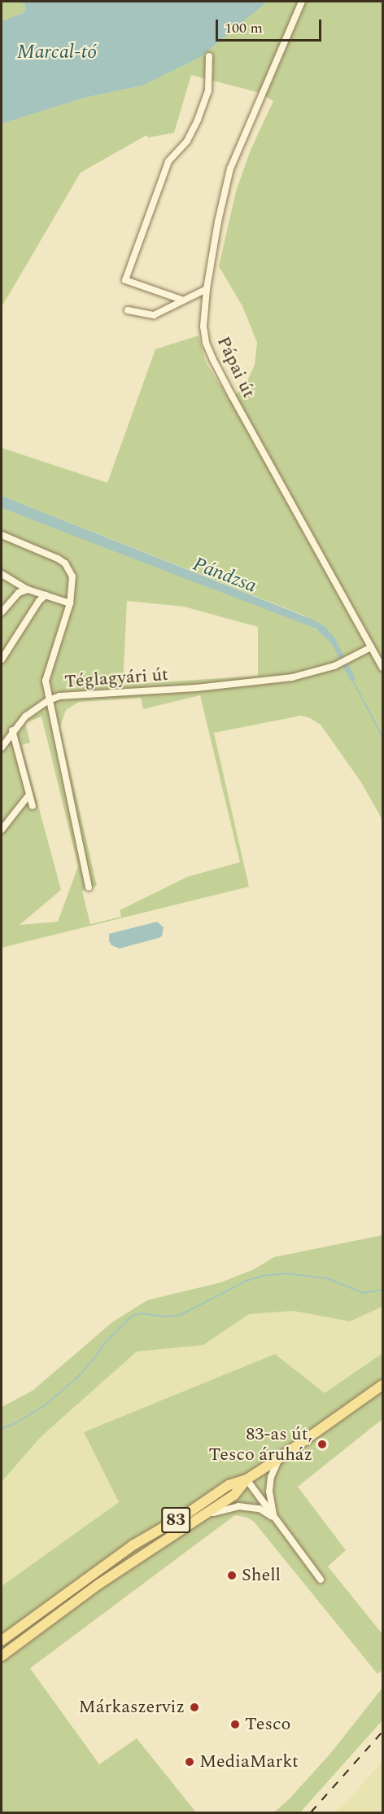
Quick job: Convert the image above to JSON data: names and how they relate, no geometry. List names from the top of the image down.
{
  "streets": {
    "main road": ["83"],
    "street": ["Pápai út", "Téglagyári út"]
  },
  "crossings": [
    ["Pápai út", "Téglagyári út"]
  ],
  "water": ["Marcal-tó", "Pándzsa"],
  "places": [
    "83-as út, Tesco áruház",
    "Shell",
    "Márkaszerviz",
    "Tesco",
    "MediaMarkt"
  ],
  "scale_bar": "100 m"
}
